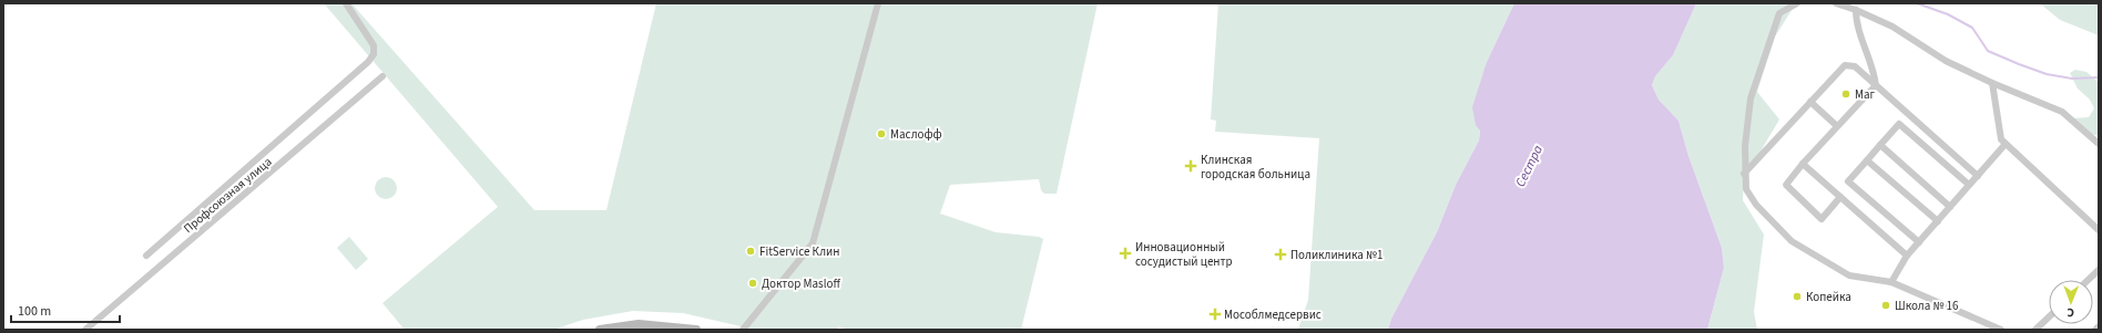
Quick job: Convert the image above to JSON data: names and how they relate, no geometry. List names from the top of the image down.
{
  "streets": {
    "street": ["Профсоюзная улица"]
  },
  "water": ["Сестра"],
  "places": {
    "other": [
      "Маг",
      "Маслофф",
      "FitService Клин",
      "Доктор Masloff",
      "Копейка",
      "Школа № 16"
    ],
    "health": [
      "Клинская городская больница",
      "Инновационный сосудистый центр",
      "Поликлиника №1",
      "Мособлмедсервис"
    ]
  },
  "scale_bar": "100 m",
  "north": "bottom"
}
